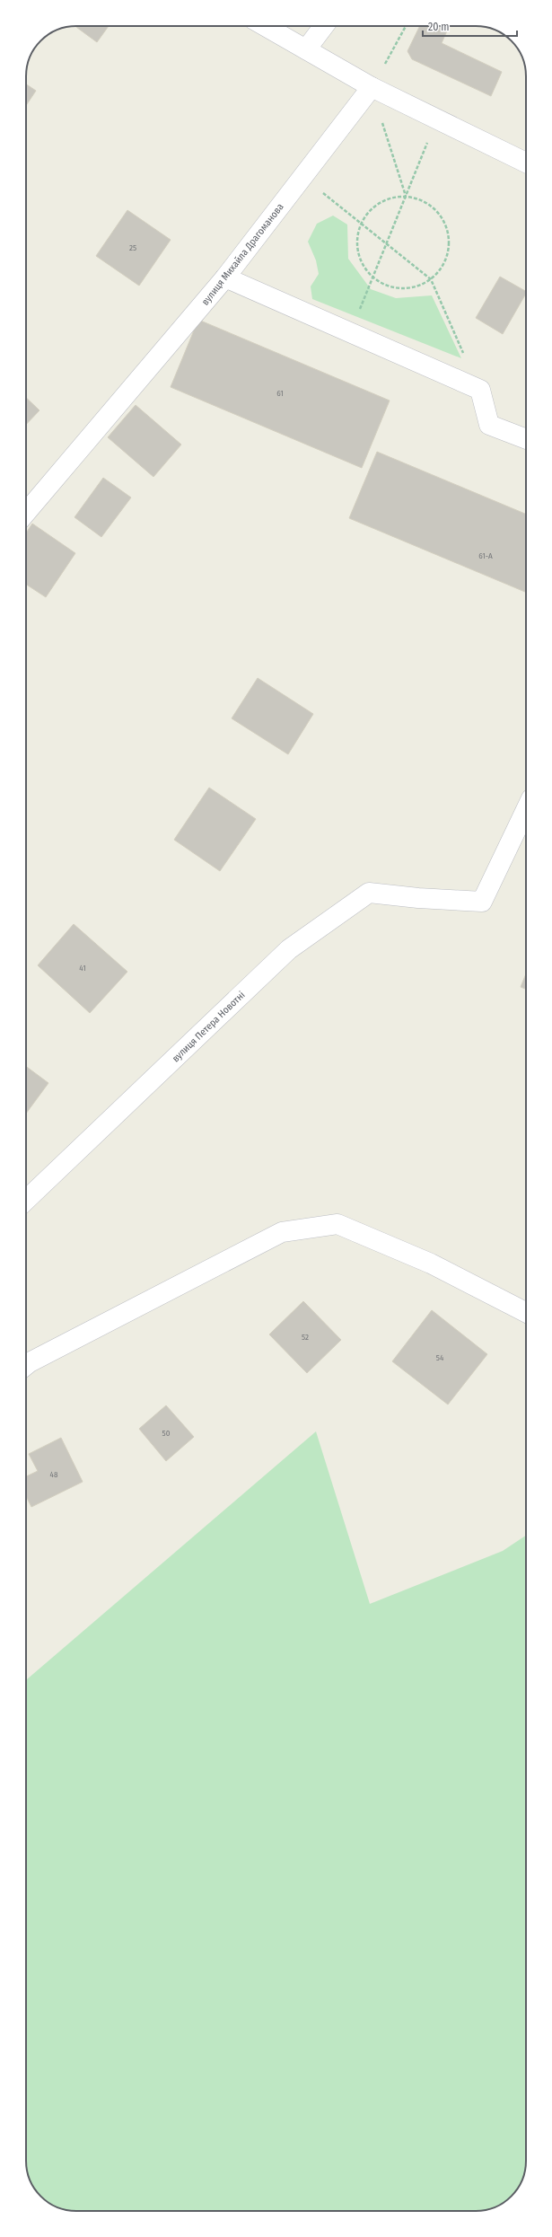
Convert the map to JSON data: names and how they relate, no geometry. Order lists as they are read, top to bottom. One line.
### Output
{"streets":{"street":["вулиця Михайла Драгоманова","вулиця Петера Новотні"]},"house_numbers":["25","61","61-А","41","52","54","50","48"],"scale_bar":"20 m"}
